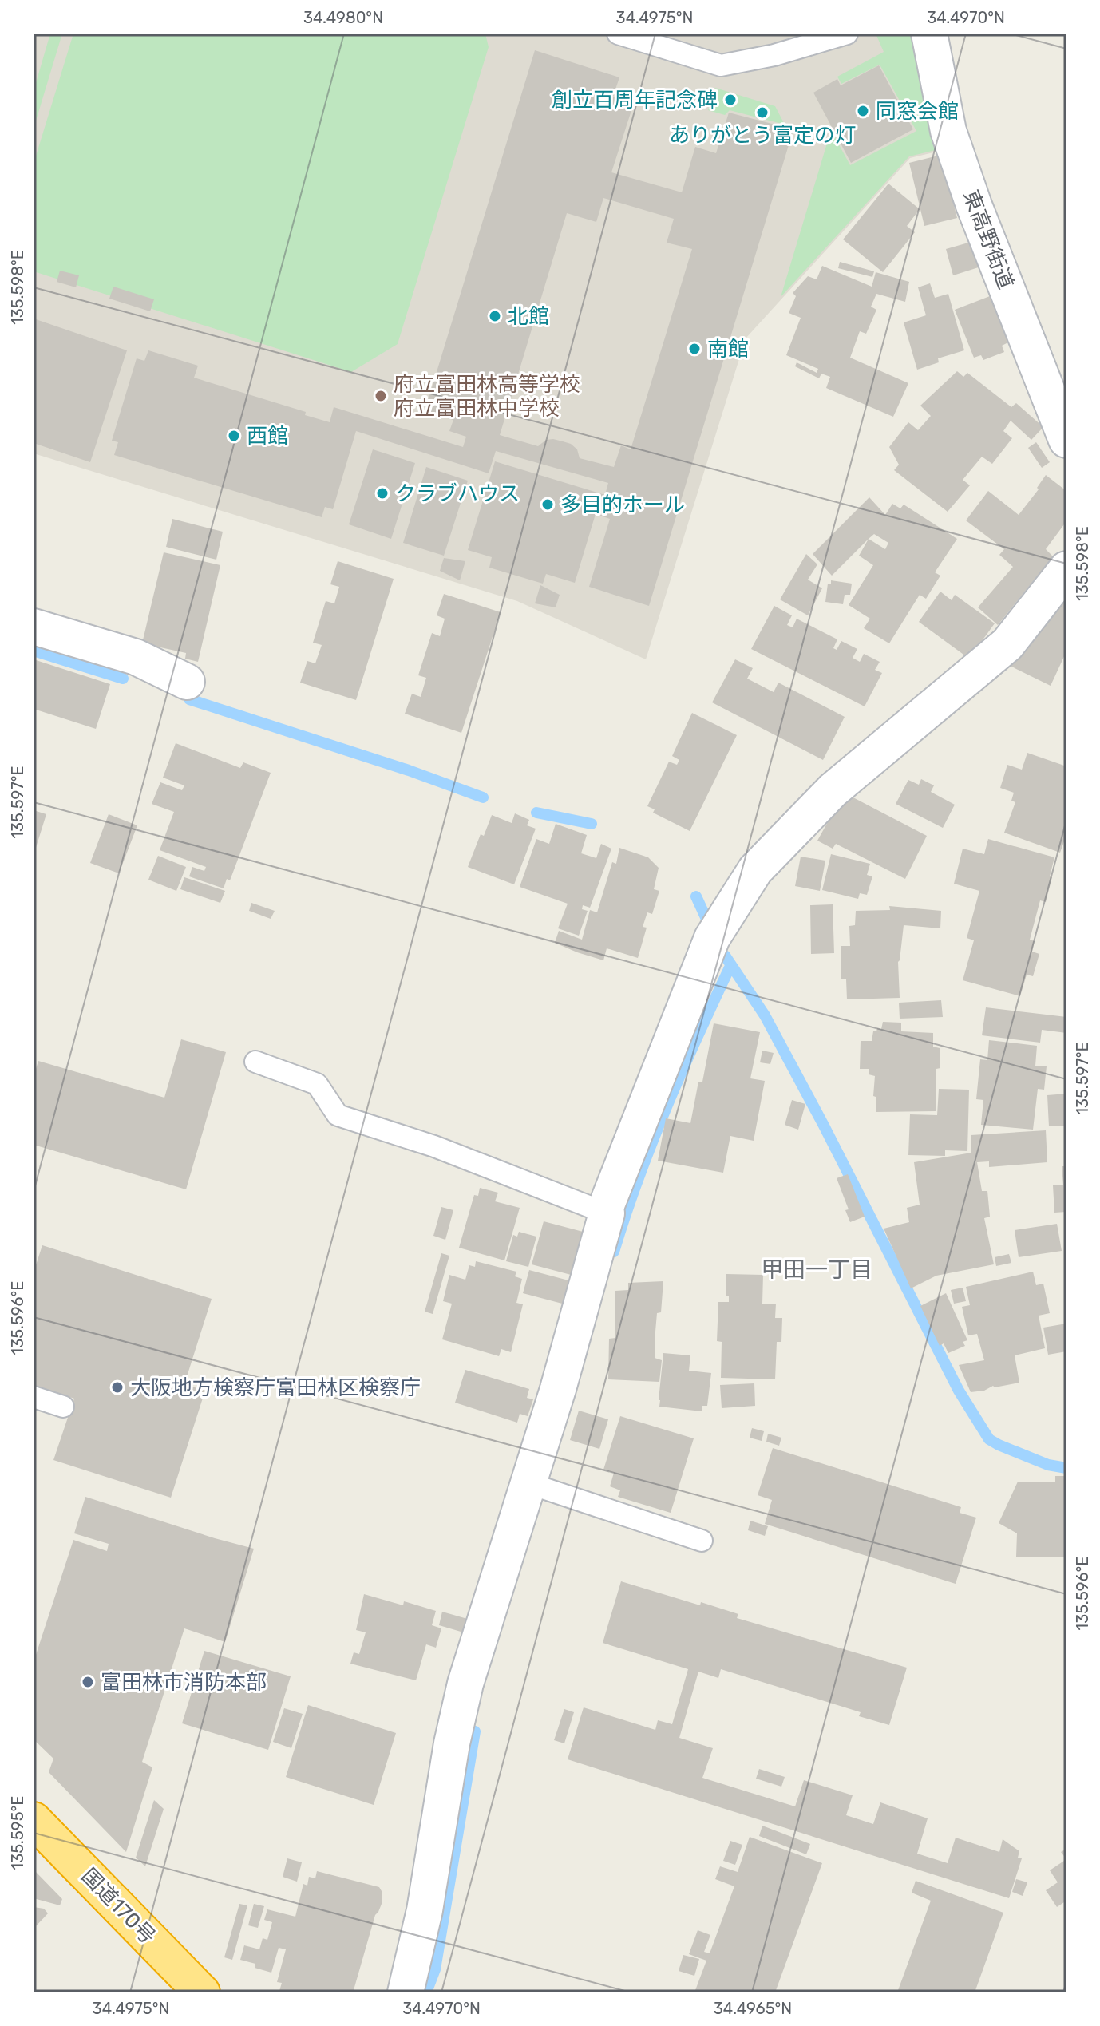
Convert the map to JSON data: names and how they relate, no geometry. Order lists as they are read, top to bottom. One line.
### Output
{"streets":{"highway":["国道170号"],"street":["東高野街道"]},"districts":["甲田一丁目"],"places":["創立百周年記念碑","同窓会館","ありがとう富定の灯","北館","南館","府立富田林高等学校 府立富田林中学校","西館","クラブハウス","多目的ホール","大阪地方検察庁富田林区検察庁","富田林市消防本部"],"coordinates":["34.4980°N","34.4975°N","34.4970°N","135.598°E","135.597°E","135.596°E","135.595°E","34.4965°N"]}
